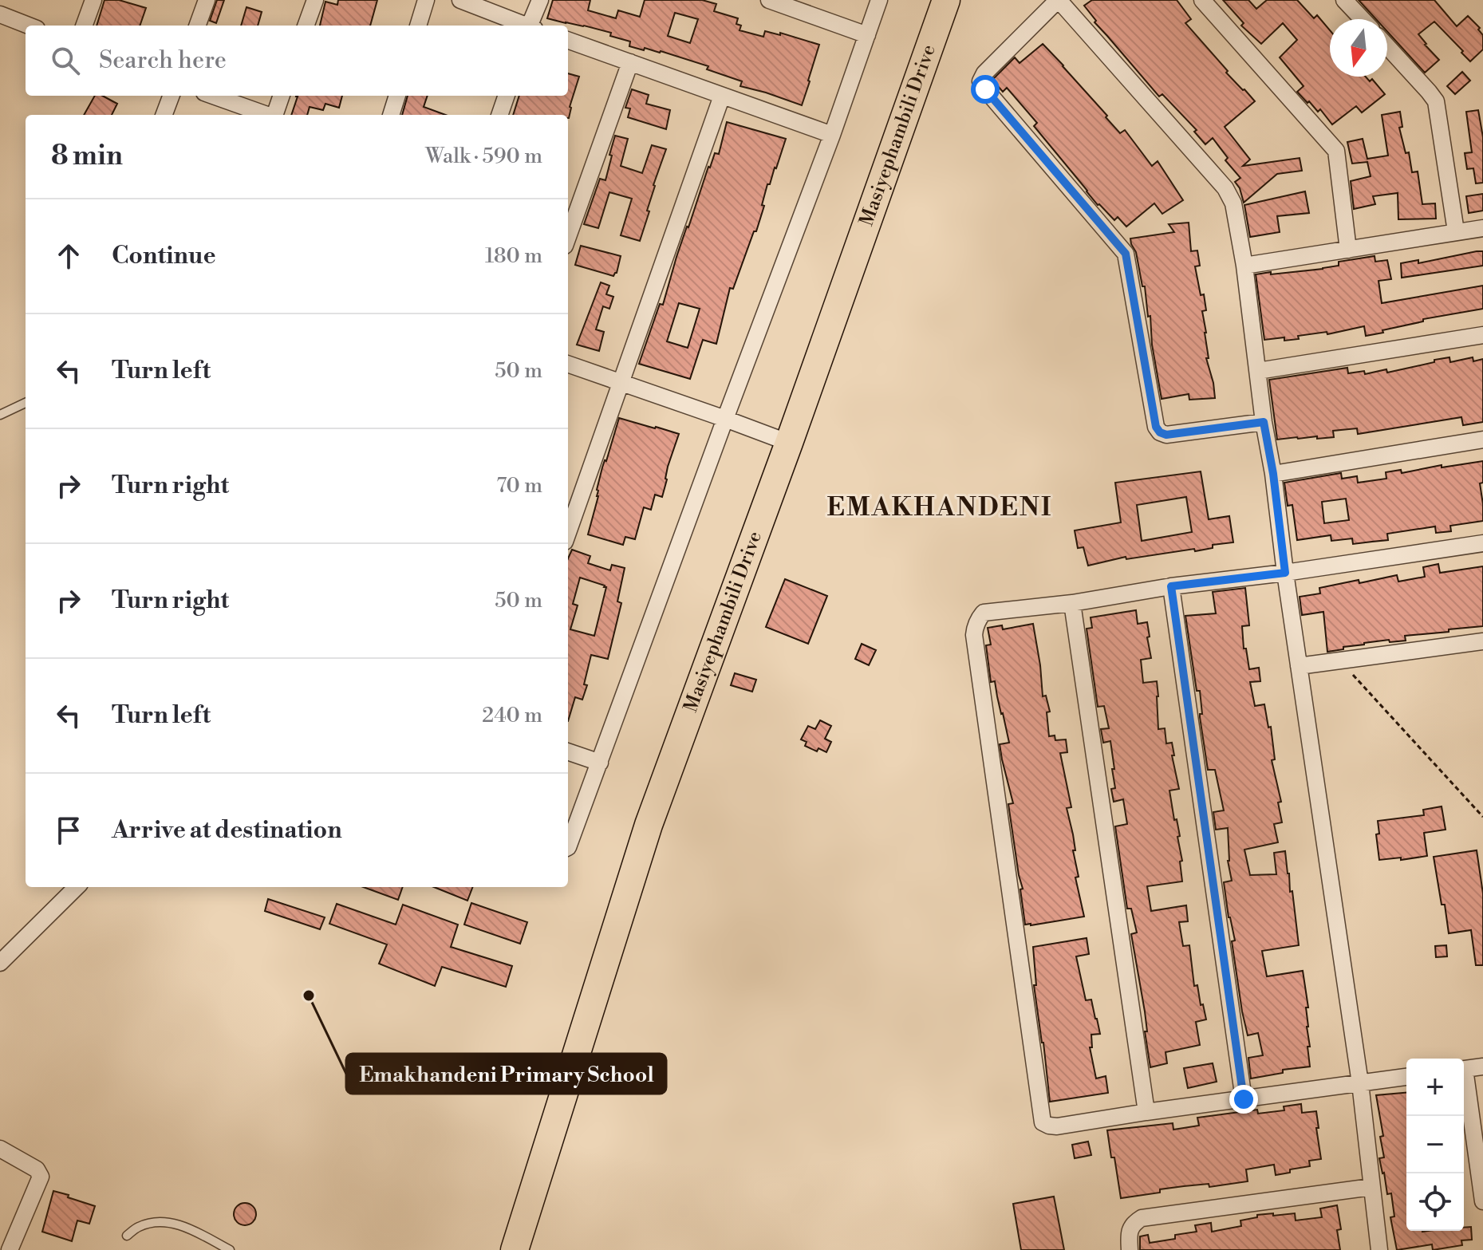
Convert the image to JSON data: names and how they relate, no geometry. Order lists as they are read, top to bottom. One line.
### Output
{"streets":{"main road":["Masiyephambili Drive"]},"districts":["EMAKHANDENI"],"places":["Emakhandeni Primary School"],"north":"bottom","page":{"search":"Search here","heading":["8 min","Walk · 590 m"],"list":[["Continue","180 m"],["Turn left","50 m"],["Turn right","70 m"],["Turn right","50 m"],["Turn left","240 m"],"Arrive at destination"],"map_buttons":["+","−"]}}
